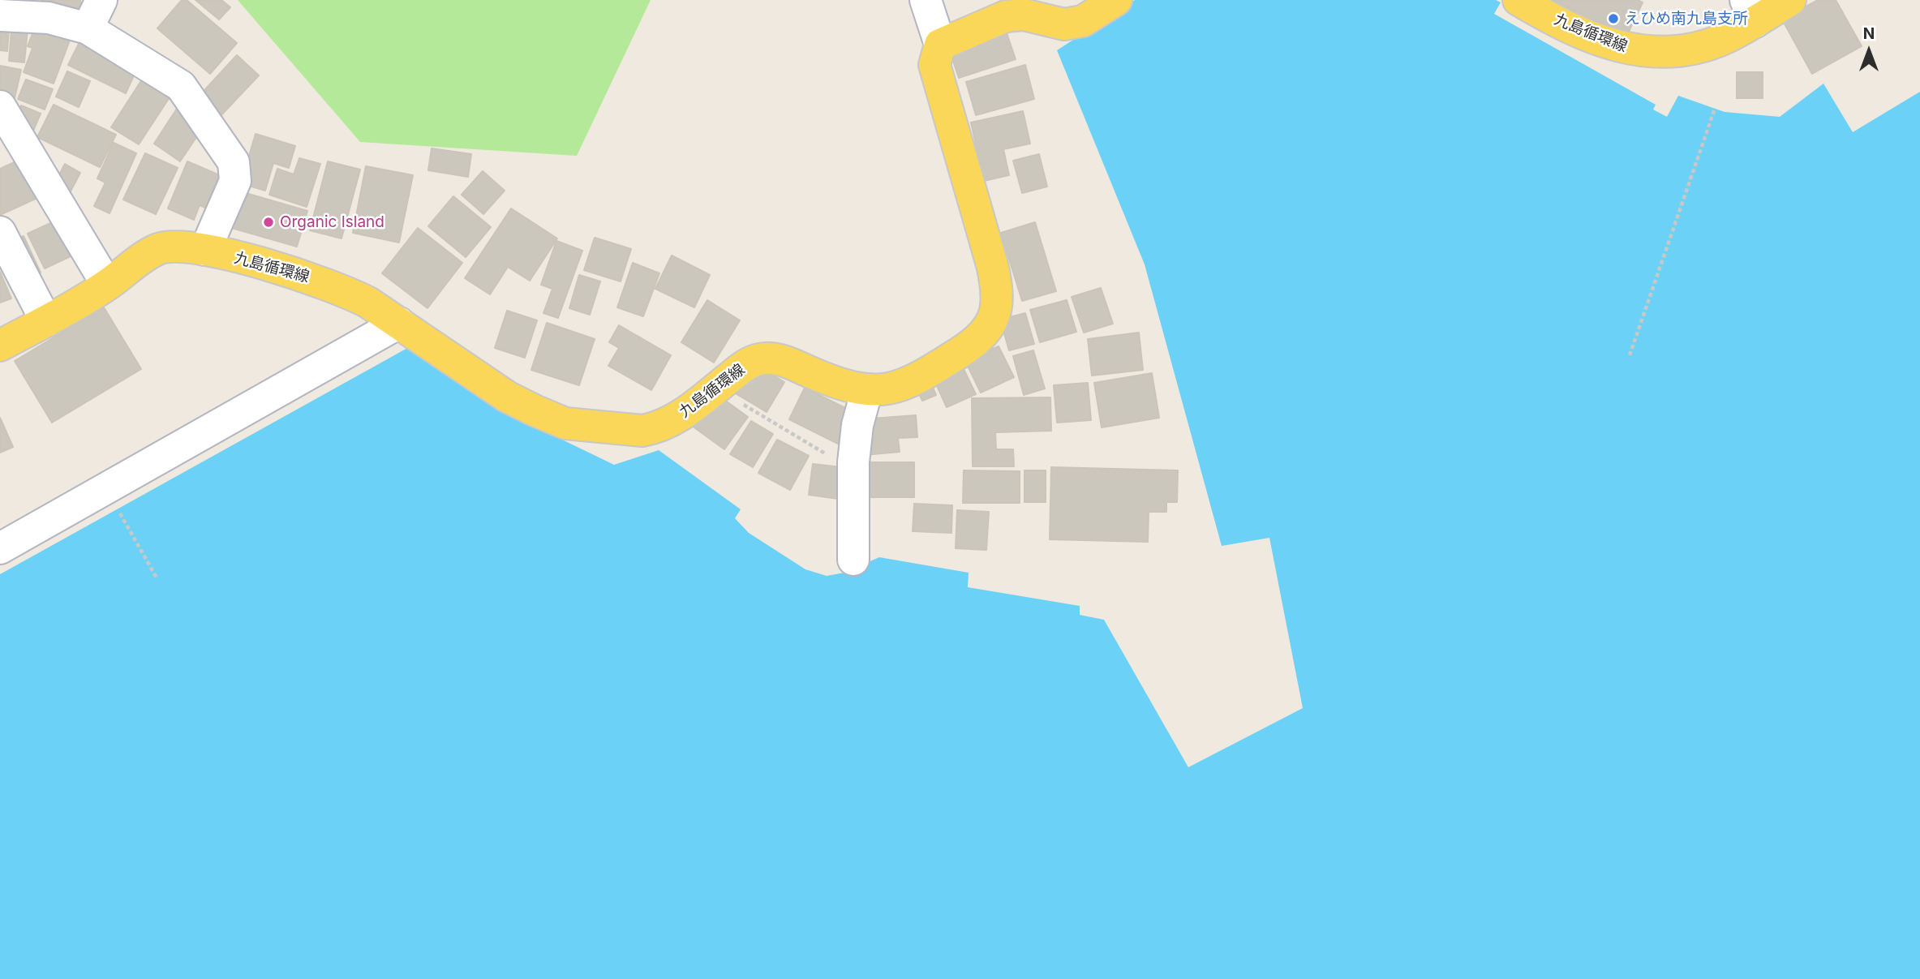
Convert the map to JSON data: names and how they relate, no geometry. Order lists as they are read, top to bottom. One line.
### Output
{"streets":{"main road":["九島循環線"]},"places":["えひめ南九島支所","Organic Island"],"north":"top"}
